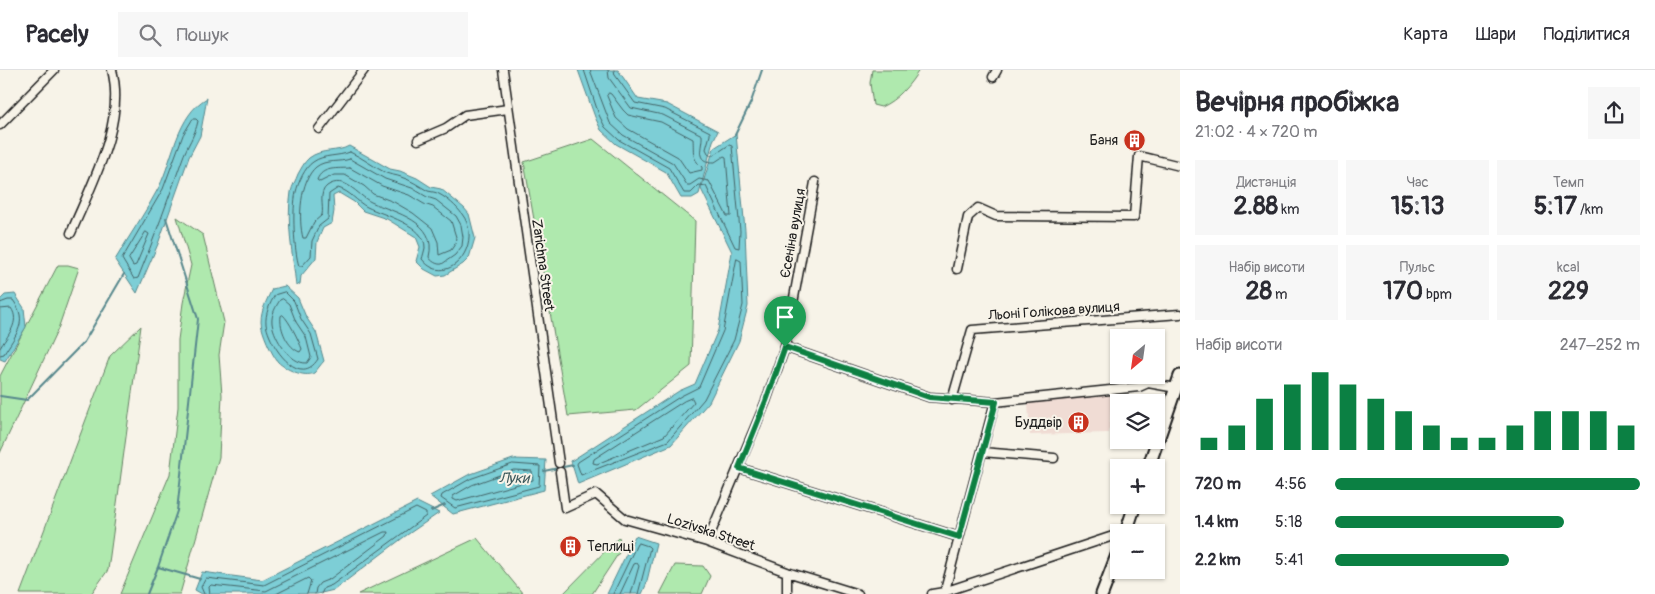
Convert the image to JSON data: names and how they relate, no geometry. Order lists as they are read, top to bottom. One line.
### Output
{"streets":{"street":["Єсеніна вулиця","Zarichna Street","Льоні Голікова вулиця","Lozivska Street"]},"crossings":[["Єсеніна вулиця","Lozivska Street"]],"water":["Луки"],"places":{"building":["Баня","Буддвір","Теплиці"]},"north":"bottom left","page":{"header":"Pacely","search":"Пошук","nav":["Карта","Шари","Поділитися"],"heading":["Вечірня пробіжка","21:02 · 4 × 720 m"],"stats":[["Дистанція","2.88 km"],["Час","15:13"],["Темп","5:17 /km"],["Набір висоти","28 m"],["Пульс","170 bpm"],["kcal","229"]],"chart":["Набір висоти","247–252 m"],"map_buttons":["+","−"],"list":[{"name":"720 m","note":"4:56"},{"name":"1.4 km","note":"5:18"},{"name":"2.2 km","note":"5:41"}]}}
